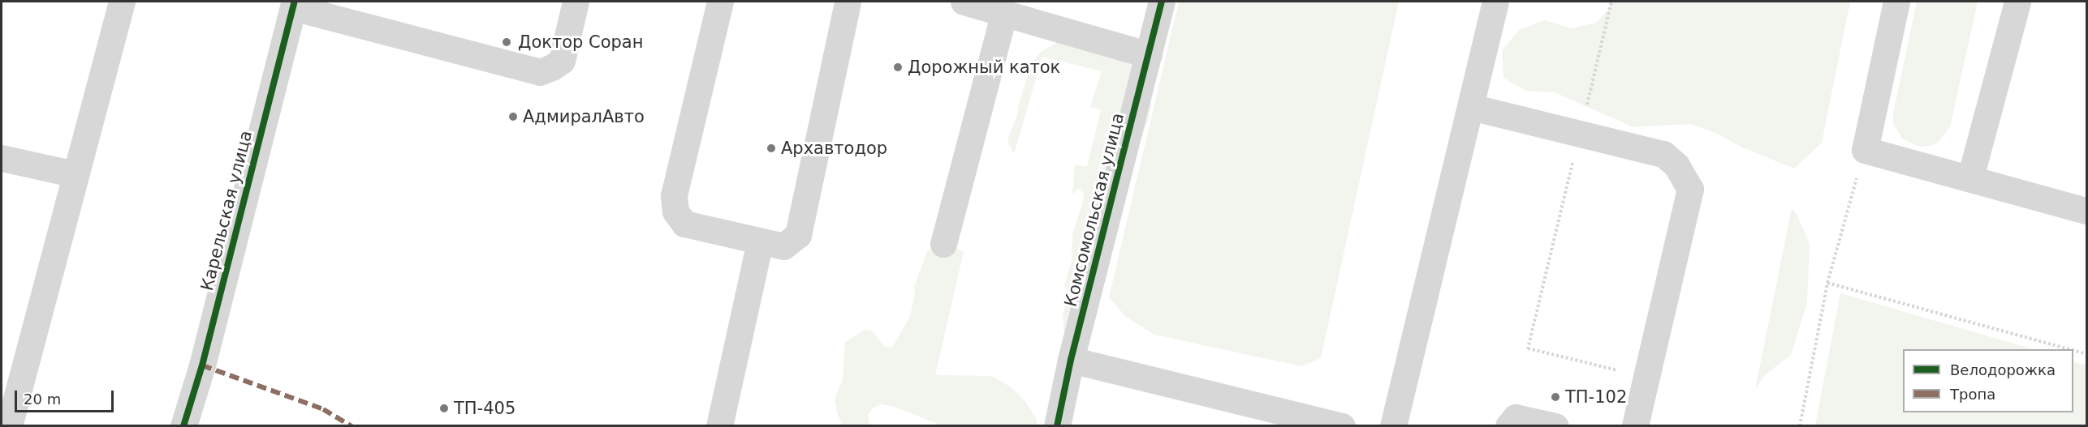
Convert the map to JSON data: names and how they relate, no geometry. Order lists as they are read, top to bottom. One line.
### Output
{"streets":{"street":["Комсомольская улица","Карельская улица"]},"places":["Доктор Соран","Дорожный каток","АдмиралАвто","Архавтодор","ТП-102","ТП-405"],"legend":["Велодорожка","Тропа"],"scale_bar":"20 m"}
